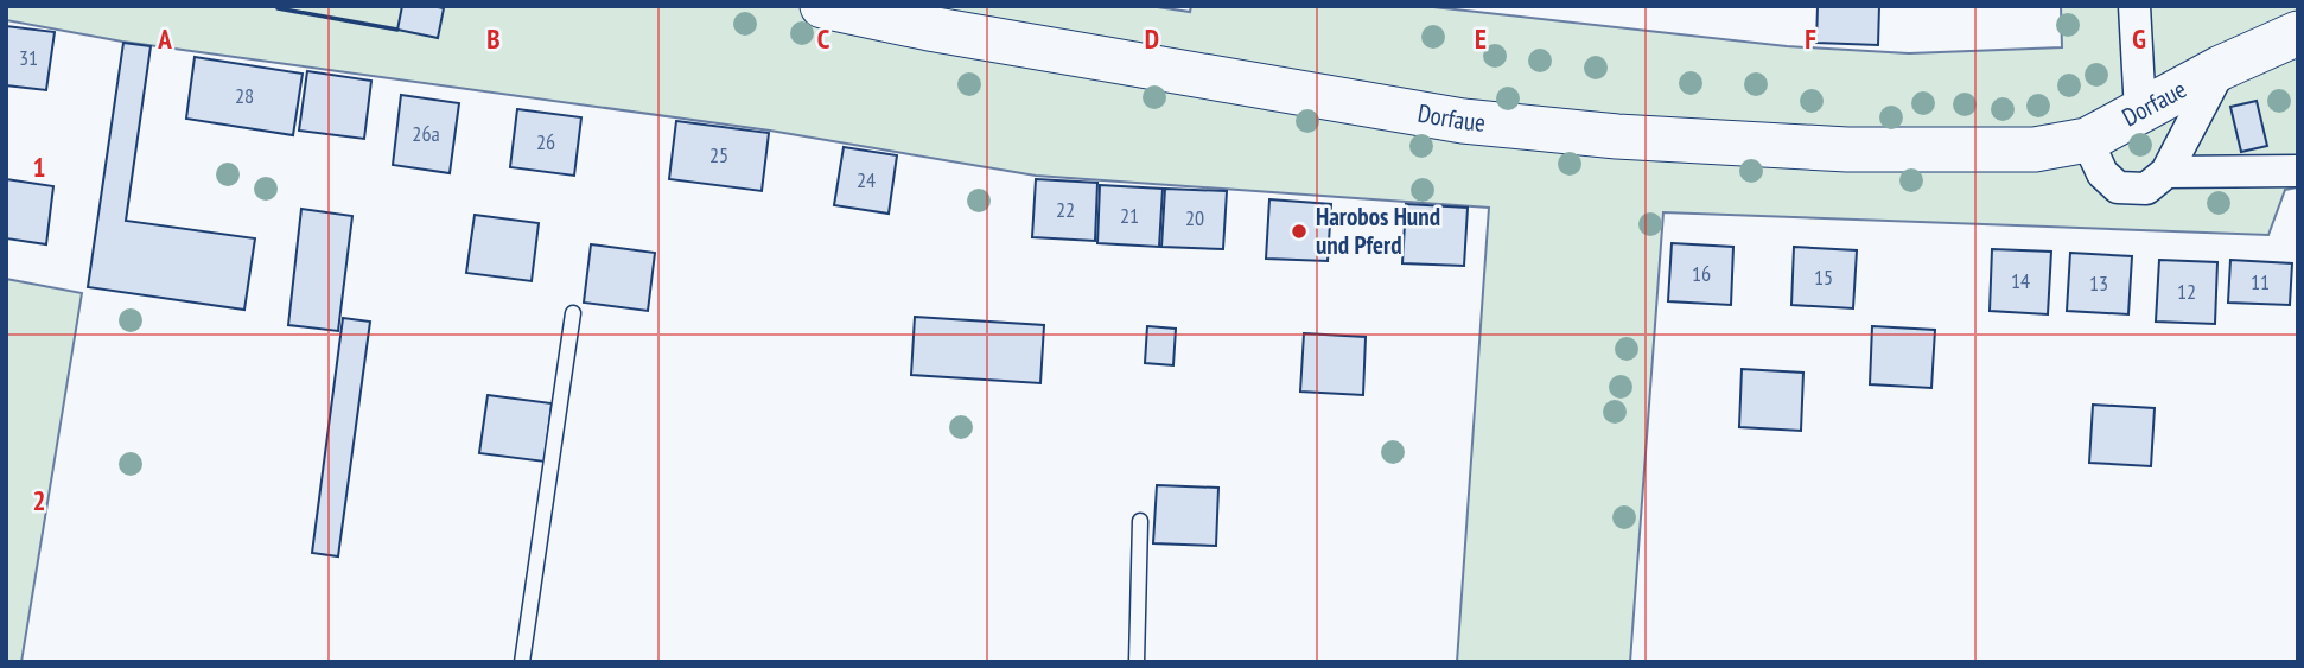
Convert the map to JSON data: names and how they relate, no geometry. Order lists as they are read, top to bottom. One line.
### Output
{"streets":{"street":["Dorfaue"]},"places":["Harobos Hund und Pferd"],"house_numbers":["31","28","26a","26","25","24","22","21","20","16","15","14","11","13","12"],"grid":{"columns":["A","B","C","D","E","F","G"],"rows":["1","2"]}}
